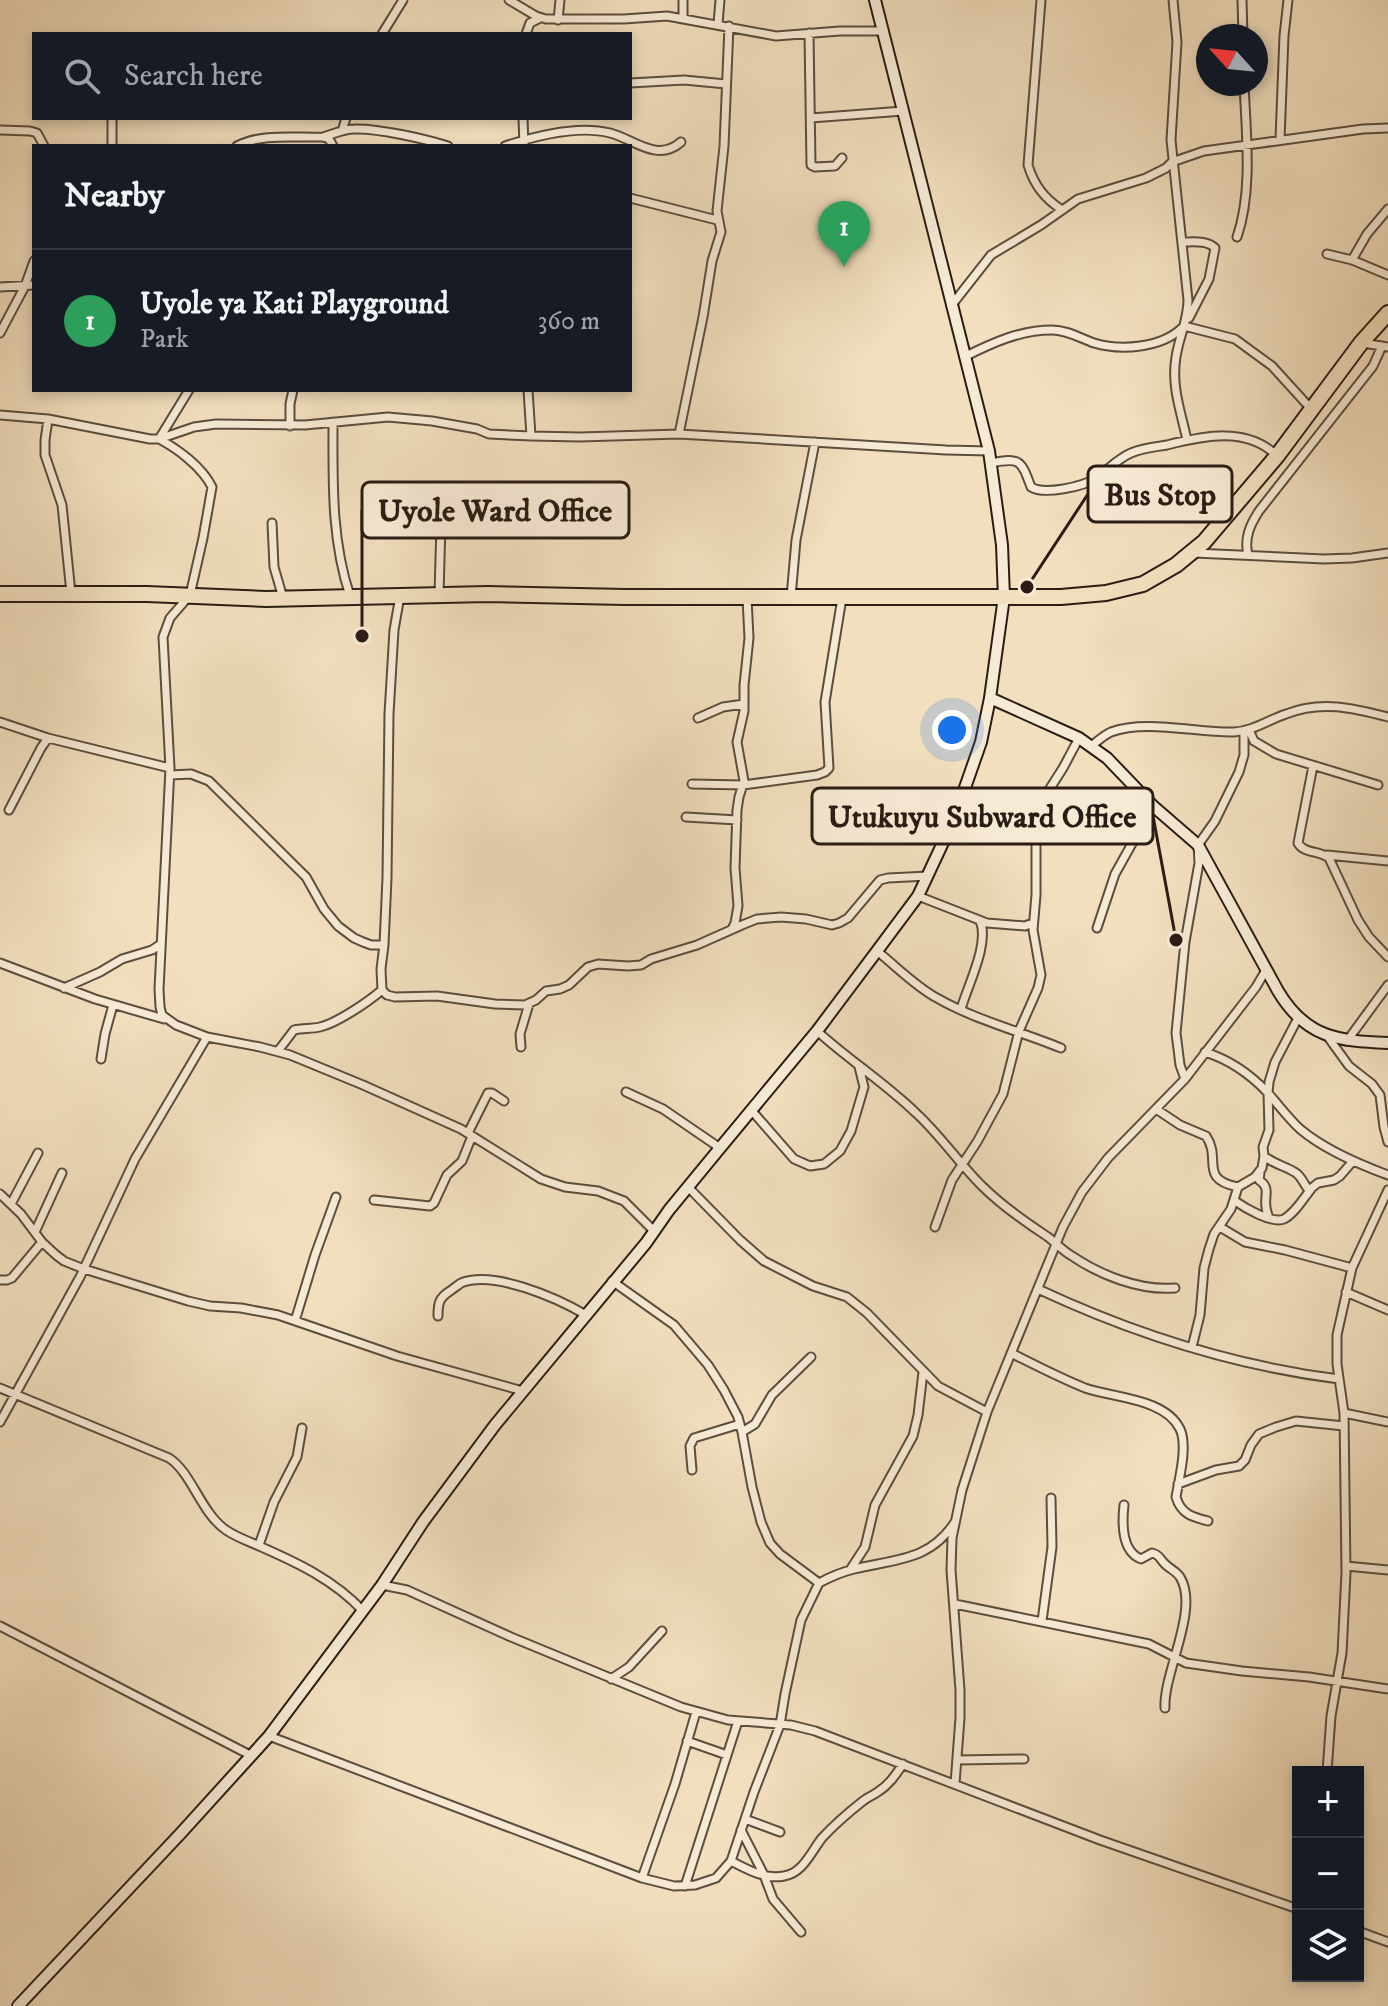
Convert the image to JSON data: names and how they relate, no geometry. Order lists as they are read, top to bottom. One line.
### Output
{"places":["Bus Stop","Uyole Ward Office","Utukuyu Subward Office"],"north":"top left","page":{"search":"Search here","heading":"Nearby","pins":"1","list":[{"mark":"1","name":"Uyole ya Kati Playground","note":"Park","value":"360 m"}],"map_buttons":["+","−"]}}
